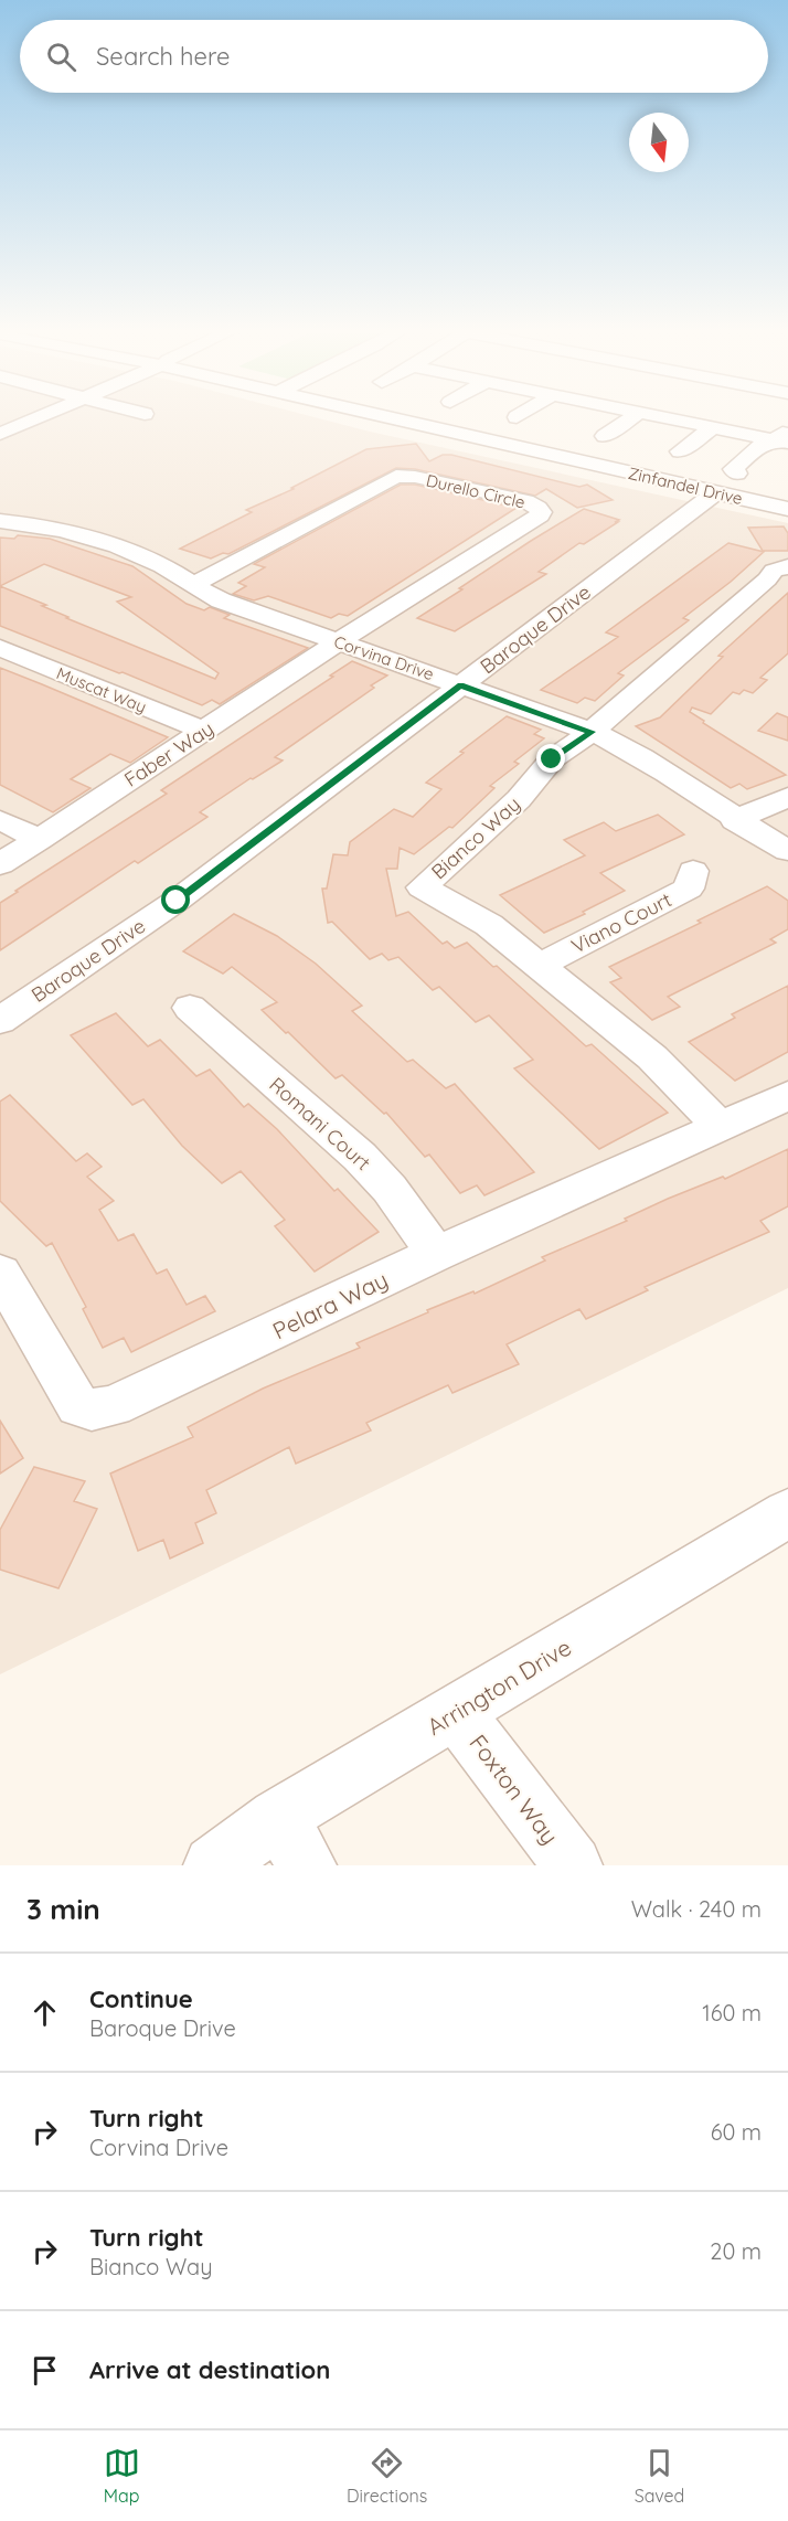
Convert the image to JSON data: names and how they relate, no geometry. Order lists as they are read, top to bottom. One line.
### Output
{"streets":{"street":["Zinfandel Drive","Durello Circle","Baroque Drive","Corvina Drive","Muscat Way","Faber Way","Bianco Way","Viano Court","Romani Court","Pelara Way","Arrington Drive","Foxton Way"]},"crossings":[["Zinfandel Drive","Baroque Drive"],["Durello Circle","Corvina Drive"],["Durello Circle","Faber Way"],["Baroque Drive","Corvina Drive"],["Corvina Drive","Faber Way"],["Corvina Drive","Bianco Way"],["Muscat Way","Faber Way"],["Bianco Way","Viano Court"],["Bianco Way","Pelara Way"],["Romani Court","Pelara Way"],["Arrington Drive","Foxton Way"]],"north":"bottom","page":{"search":"Search here","heading":["3 min","Walk · 240 m"],"list":[["Continue","Baroque Drive","160 m"],["Turn right","Corvina Drive","60 m"],["Turn right","Bianco Way","20 m"],"Arrive at destination"],"nav":["Map","Directions","Saved"]}}
